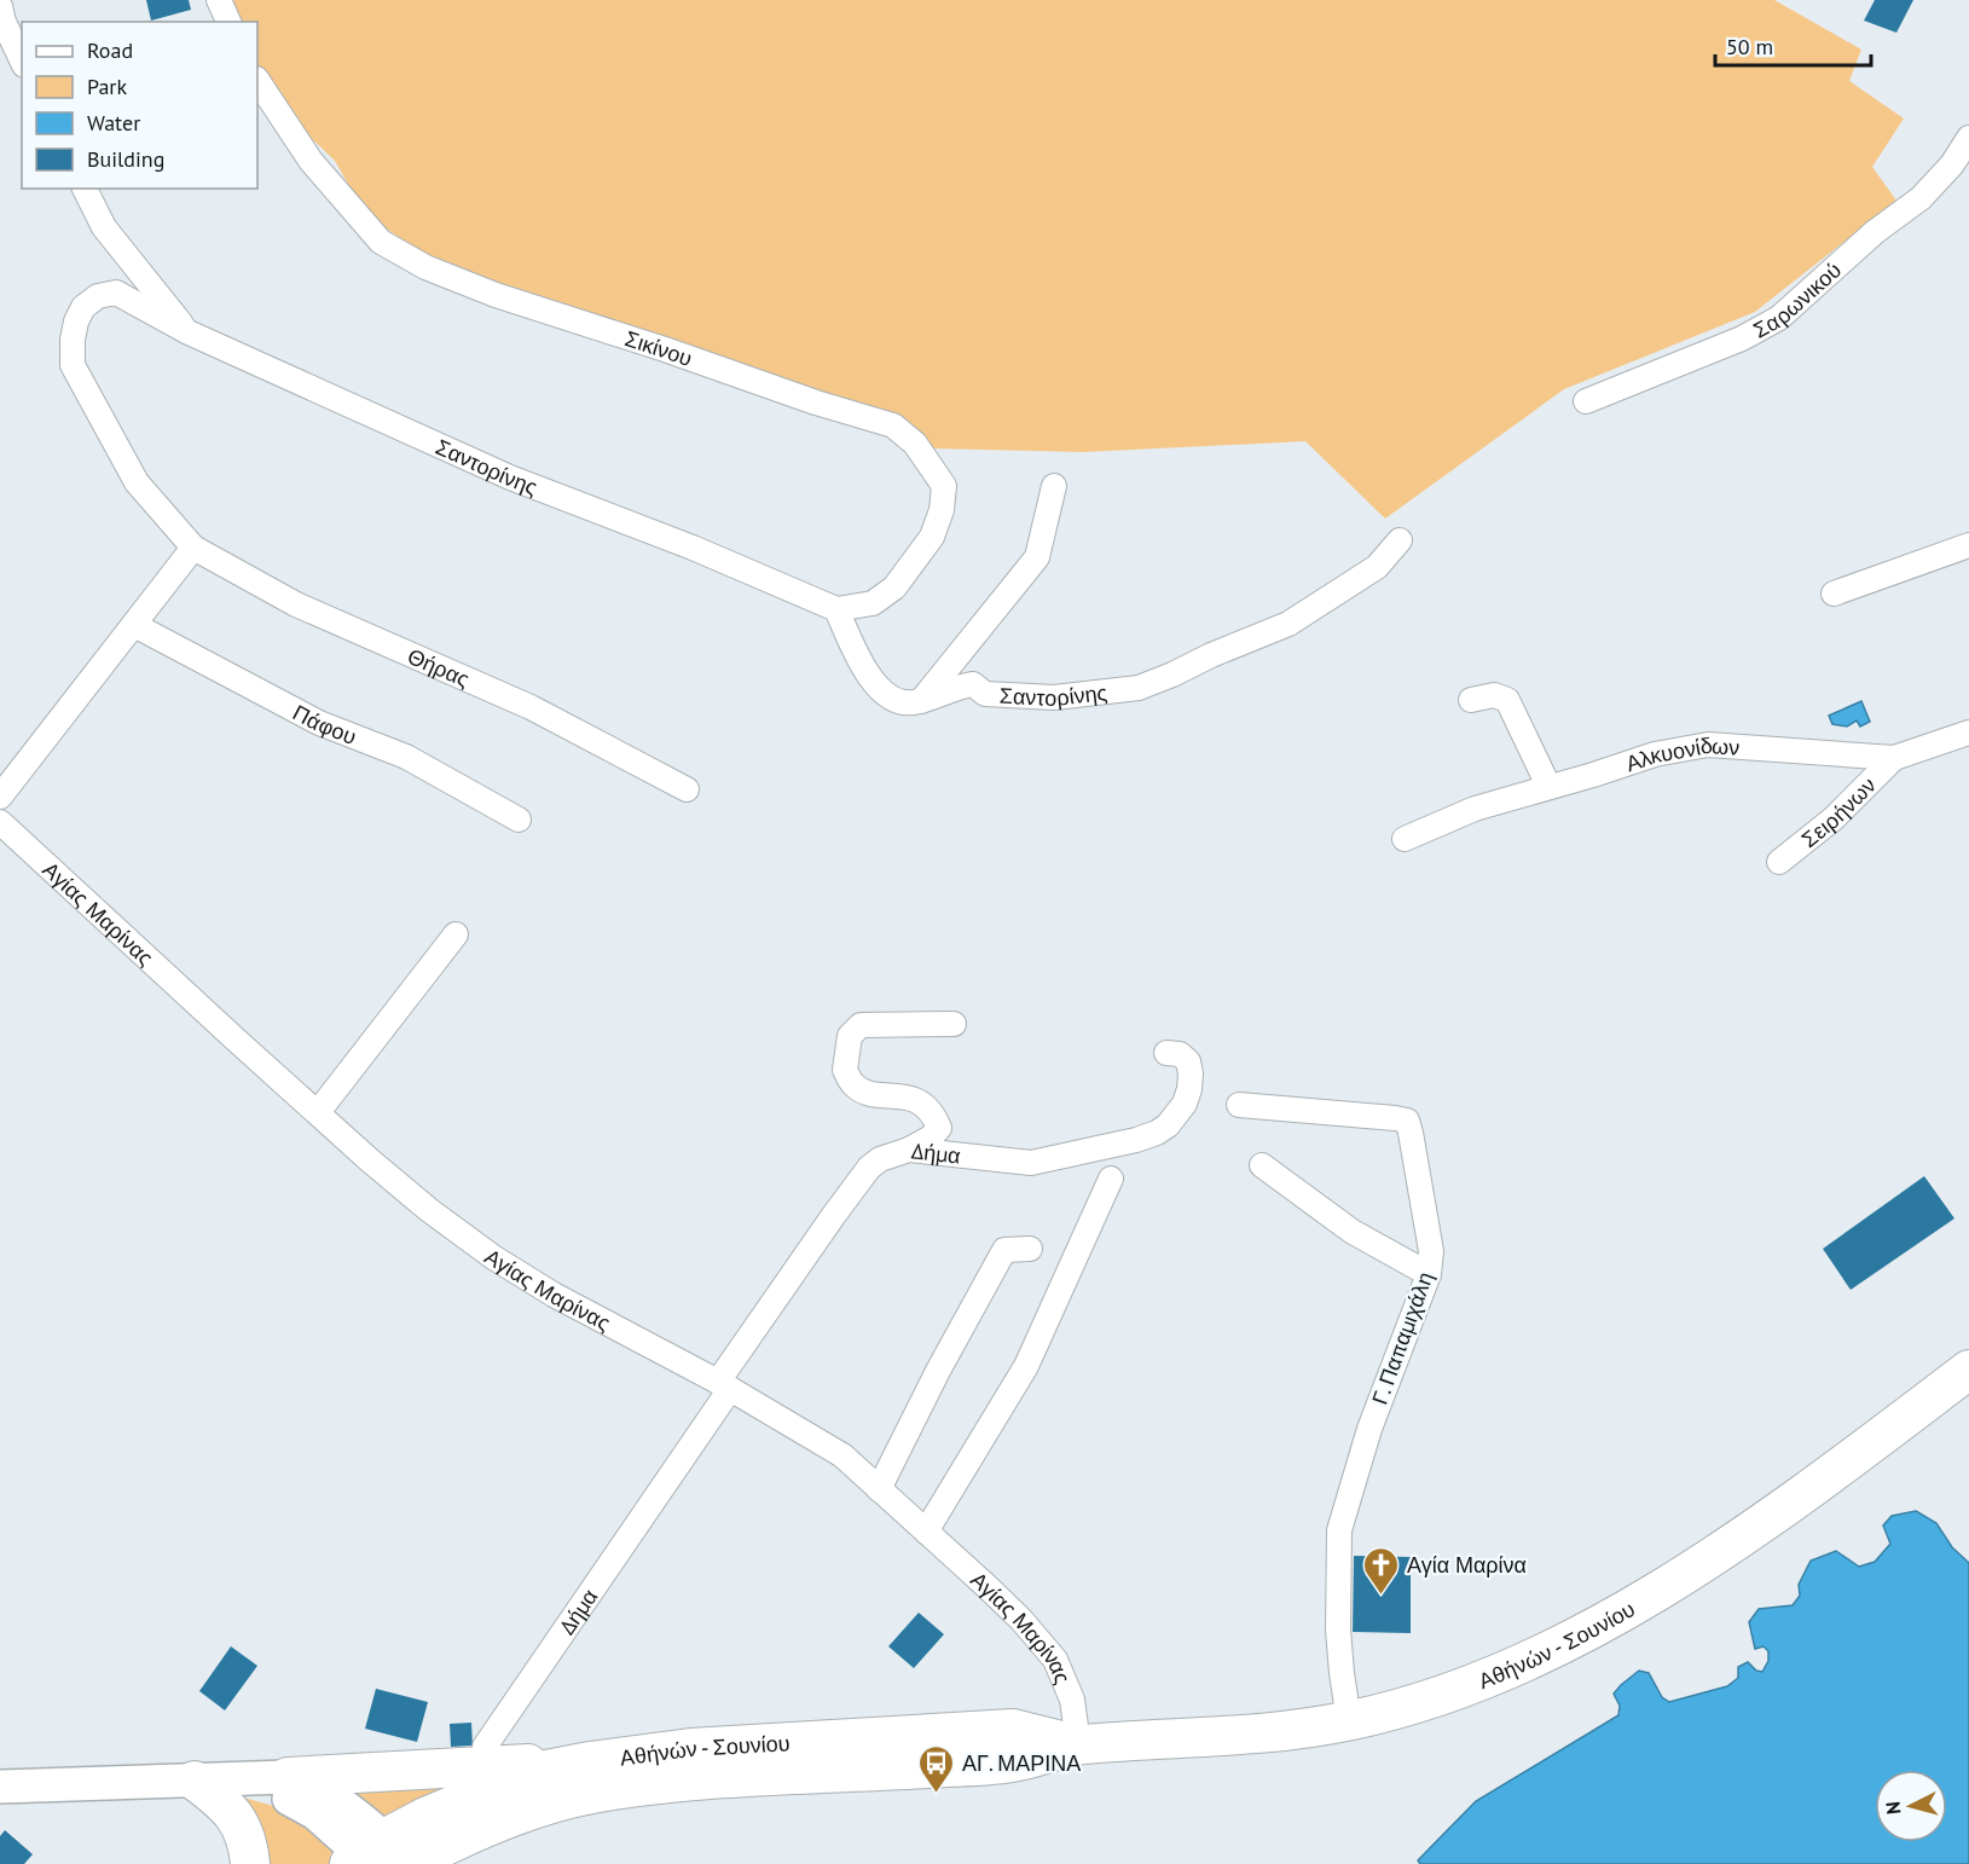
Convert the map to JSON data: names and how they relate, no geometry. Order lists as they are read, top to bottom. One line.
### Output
{"streets":{"main road":["Αθήνών - Σουνίου"],"street":["Σαρωνικού","Σικίνου","Σαντορίνης","Θήρας","Πάφου","Αλκυονίδων","Σειρήνων","Αγίας Μαρίνας","Δήμα","Γ. Παπαμιχάλη"]},"crossings":[["Σικίνου","Σαντορίνης"],["Σαντορίνης","Θήρας"],["Αλκυονίδων","Σειρήνων"],["Αγίας Μαρίνας","Δήμα"],["Αγίας Μαρίνας","Αθήνών - Σουνίου"],["Γ. Παπαμιχάλη","Αθήνών - Σουνίου"]],"places":{"church":["Αγία Μαρίνα"],"bus stop":["ΑΓ. ΜΑΡΙΝΑ"]},"legend":["Road","Park","Water","Building"],"scale_bar":"50 m","north":"left"}
